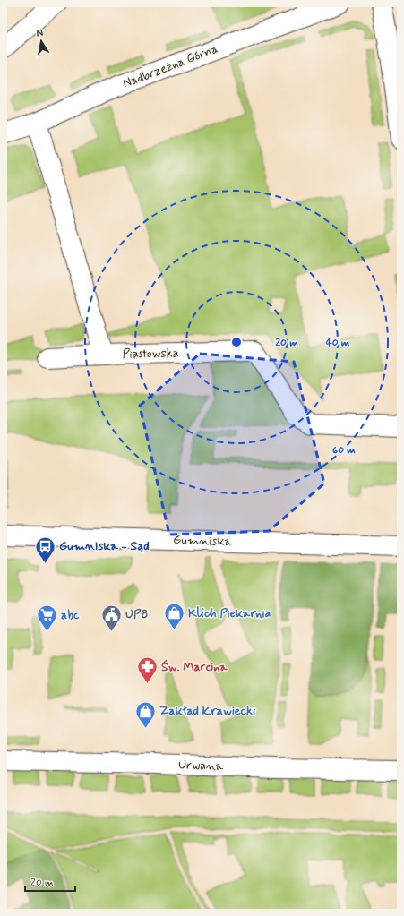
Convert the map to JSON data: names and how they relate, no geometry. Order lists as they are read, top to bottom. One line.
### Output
{"streets":{"street":["Nadbrzeżna Górna","Piastowska","Gumniska","Urwana"]},"places":{"bus stop":["Gumniska - Sąd"],"shop":["Klich Piekarnia","Zakład Krawiecki"],"public building":["UP8"],"supermarket":["abc"],"pharmacy":["Św. Marcina"]},"scale_bar":"20 m","north":"top","rings":["20 m","40 m","60 m"]}
